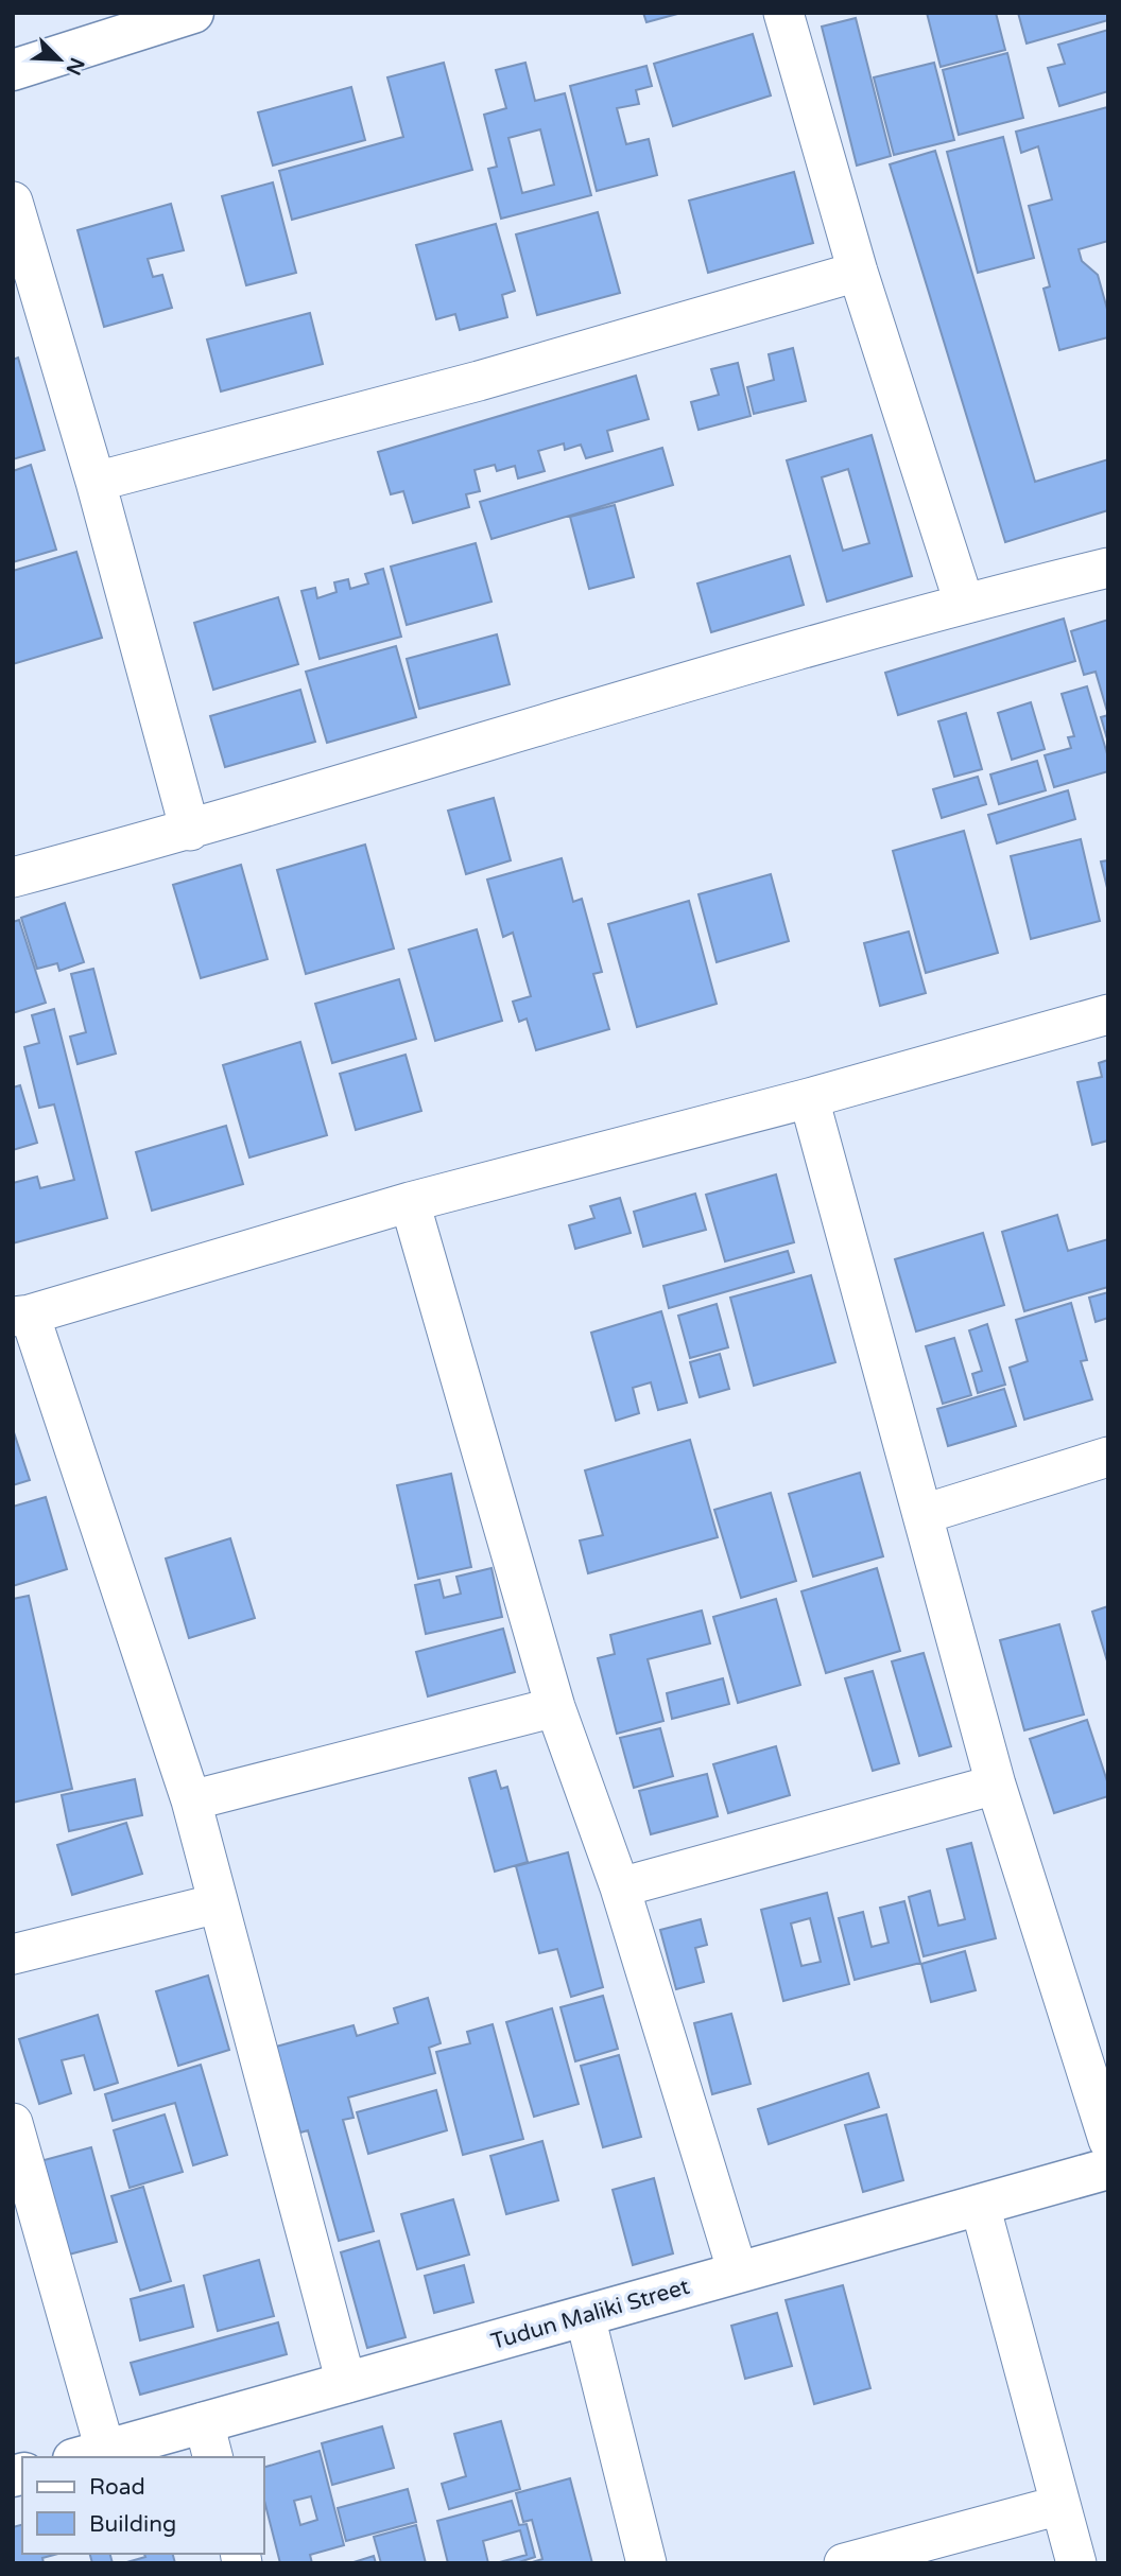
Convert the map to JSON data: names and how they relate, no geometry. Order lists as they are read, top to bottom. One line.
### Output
{"streets":{"street":["Tudun Maliki Street"]},"legend":["Road","Building"],"north":"bottom right"}
